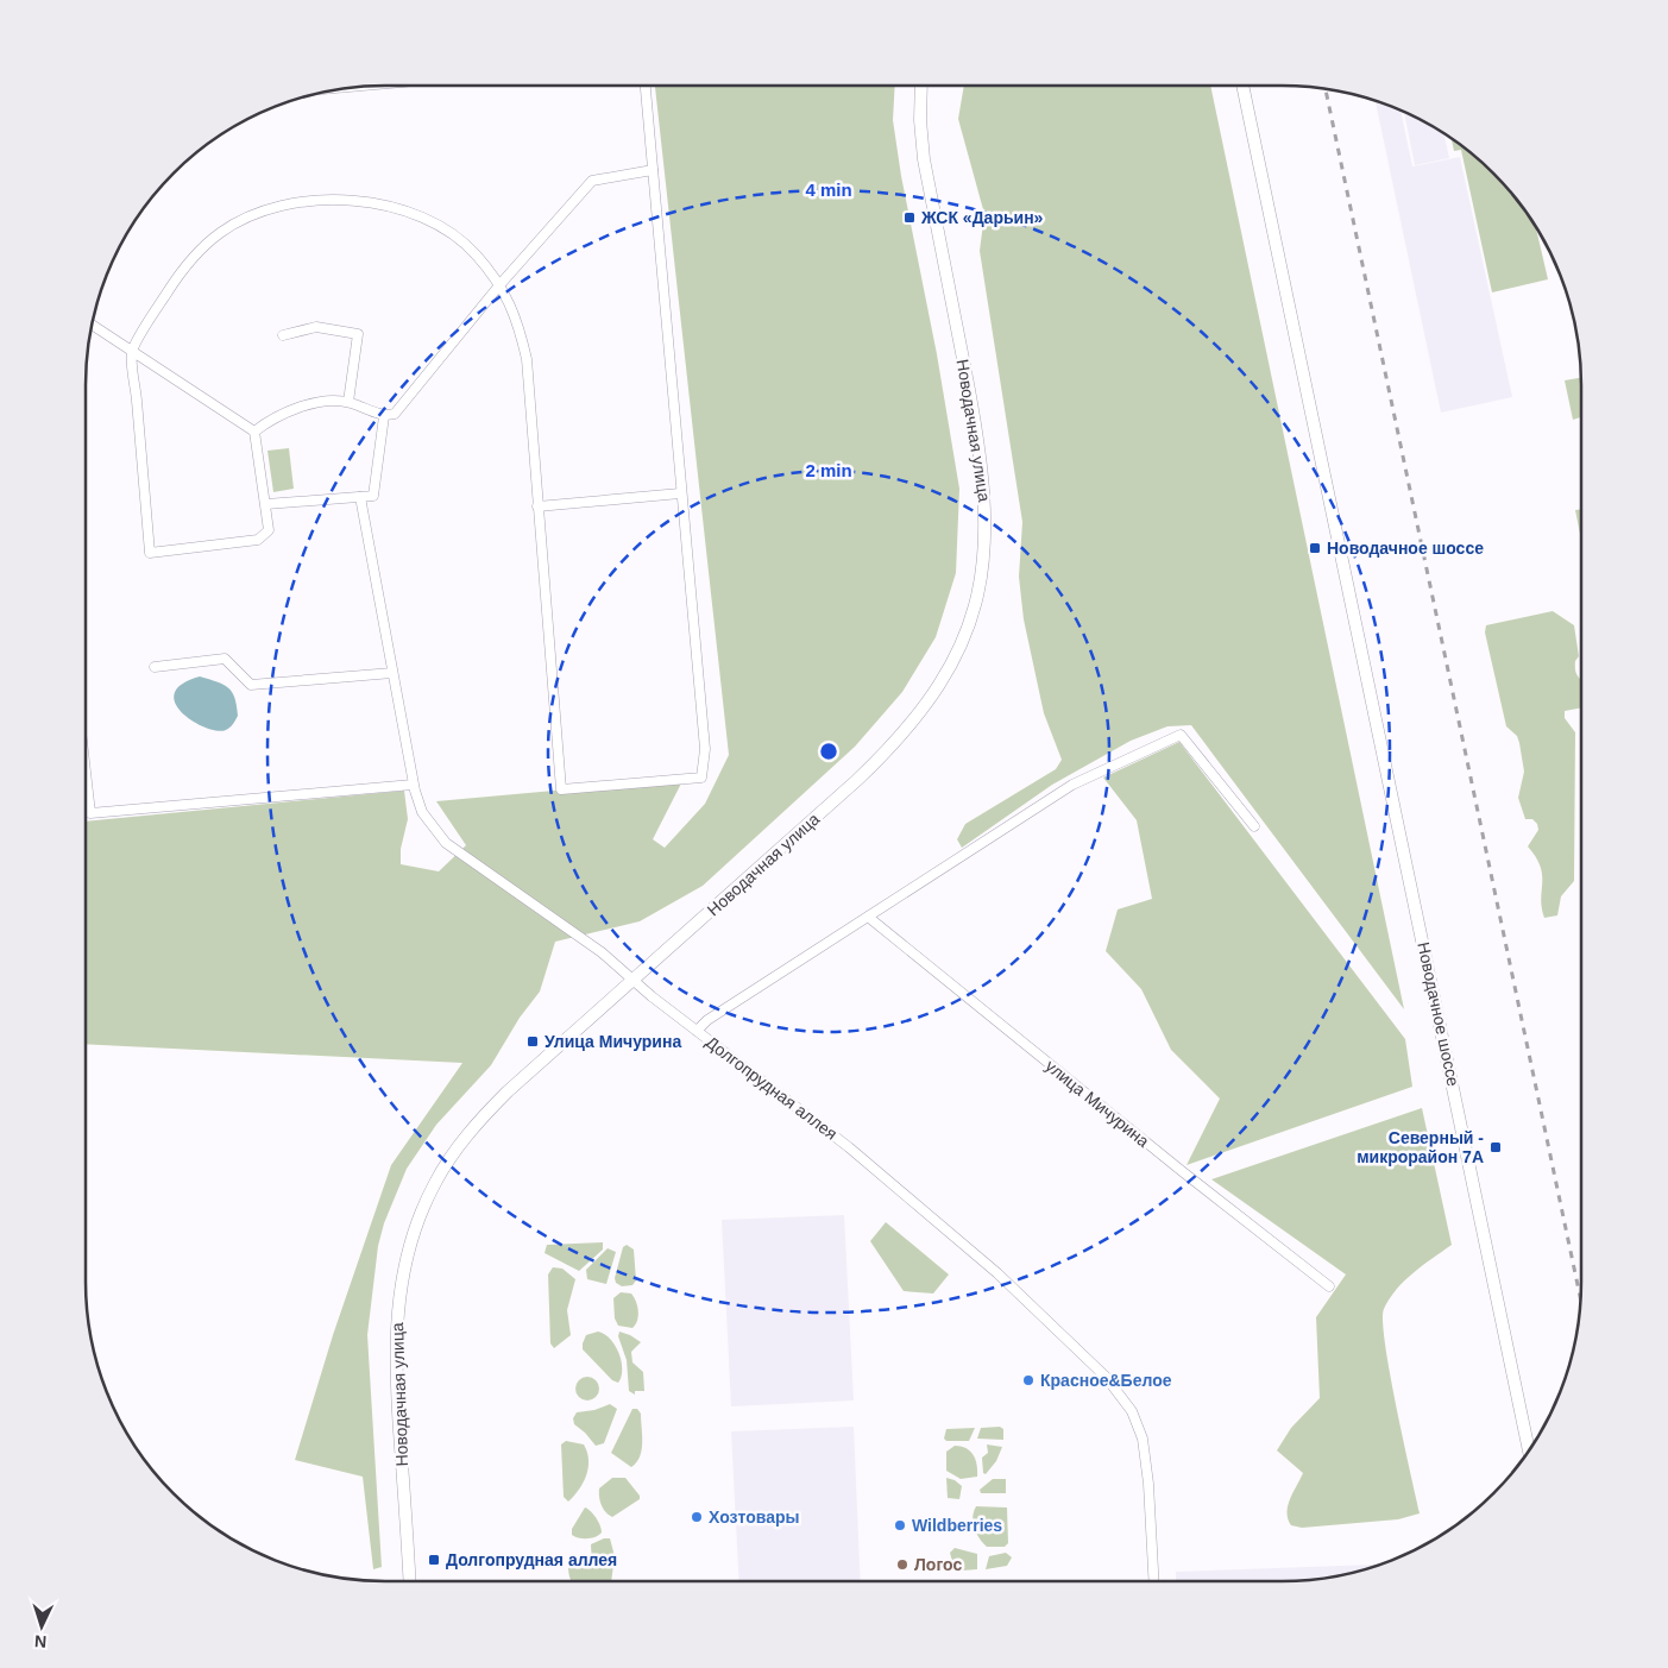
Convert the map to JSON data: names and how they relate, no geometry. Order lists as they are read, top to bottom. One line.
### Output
{"streets":{"street":["Новодачная улица","Новодачное шоссе","Долгопрудная аллея","улица Мичурина"]},"crossings":[["Новодачная улица","Долгопрудная аллея"]],"places":{"transit":["ЖСК «Дарьин»","Новодачное шоссе","Улица Мичурина","Северный - микрорайон 7А","Долгопрудная аллея"],"other":["Красное&Белое","Хозтовары","Wildberries","Логос"]},"north":"bottom","rings":["4 min","2 min"]}
